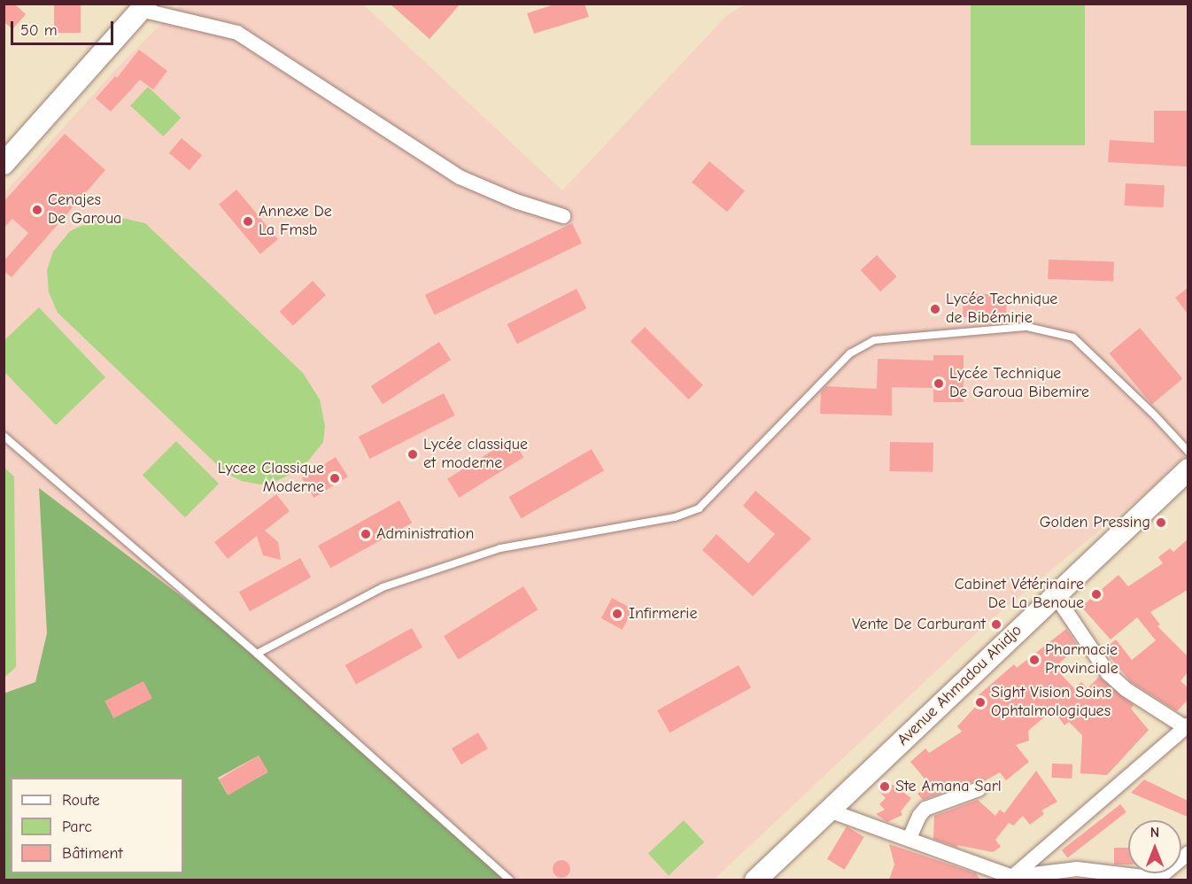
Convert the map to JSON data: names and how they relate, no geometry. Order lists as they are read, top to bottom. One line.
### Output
{"streets":{"main road":["Avenue Ahmadou Ahidjo"]},"places":["Cenajes De Garoua","Annexe De La Fmsb","Lycée Technique de Bibémirie","Lycée Technique De Garoua Bibemire","Lycée classique et moderne","Lycee Classique Moderne","Golden Pressing","Administration","Cabinet Vétérinaire De La Benoue","Infirmerie","Vente De Carburant","Pharmacie Provinciale","Sight Vision Soins Ophtalmologiques","Ste Amana Sarl"],"legend":["Route","Parc","Bâtiment"],"scale_bar":"50 m","north":"top"}
